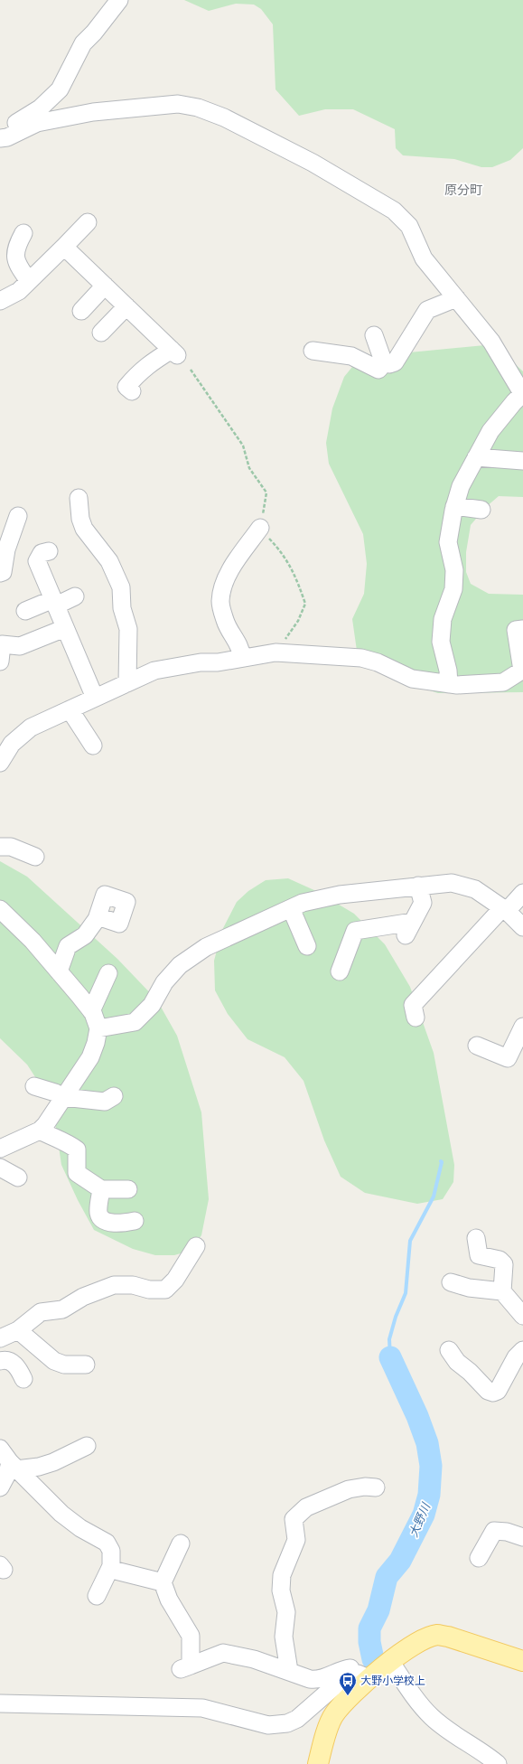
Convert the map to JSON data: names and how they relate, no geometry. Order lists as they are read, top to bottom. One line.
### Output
{"districts":["原分町"],"water":["大野川"],"places":{"bus stop":["大野小学校上"]}}
